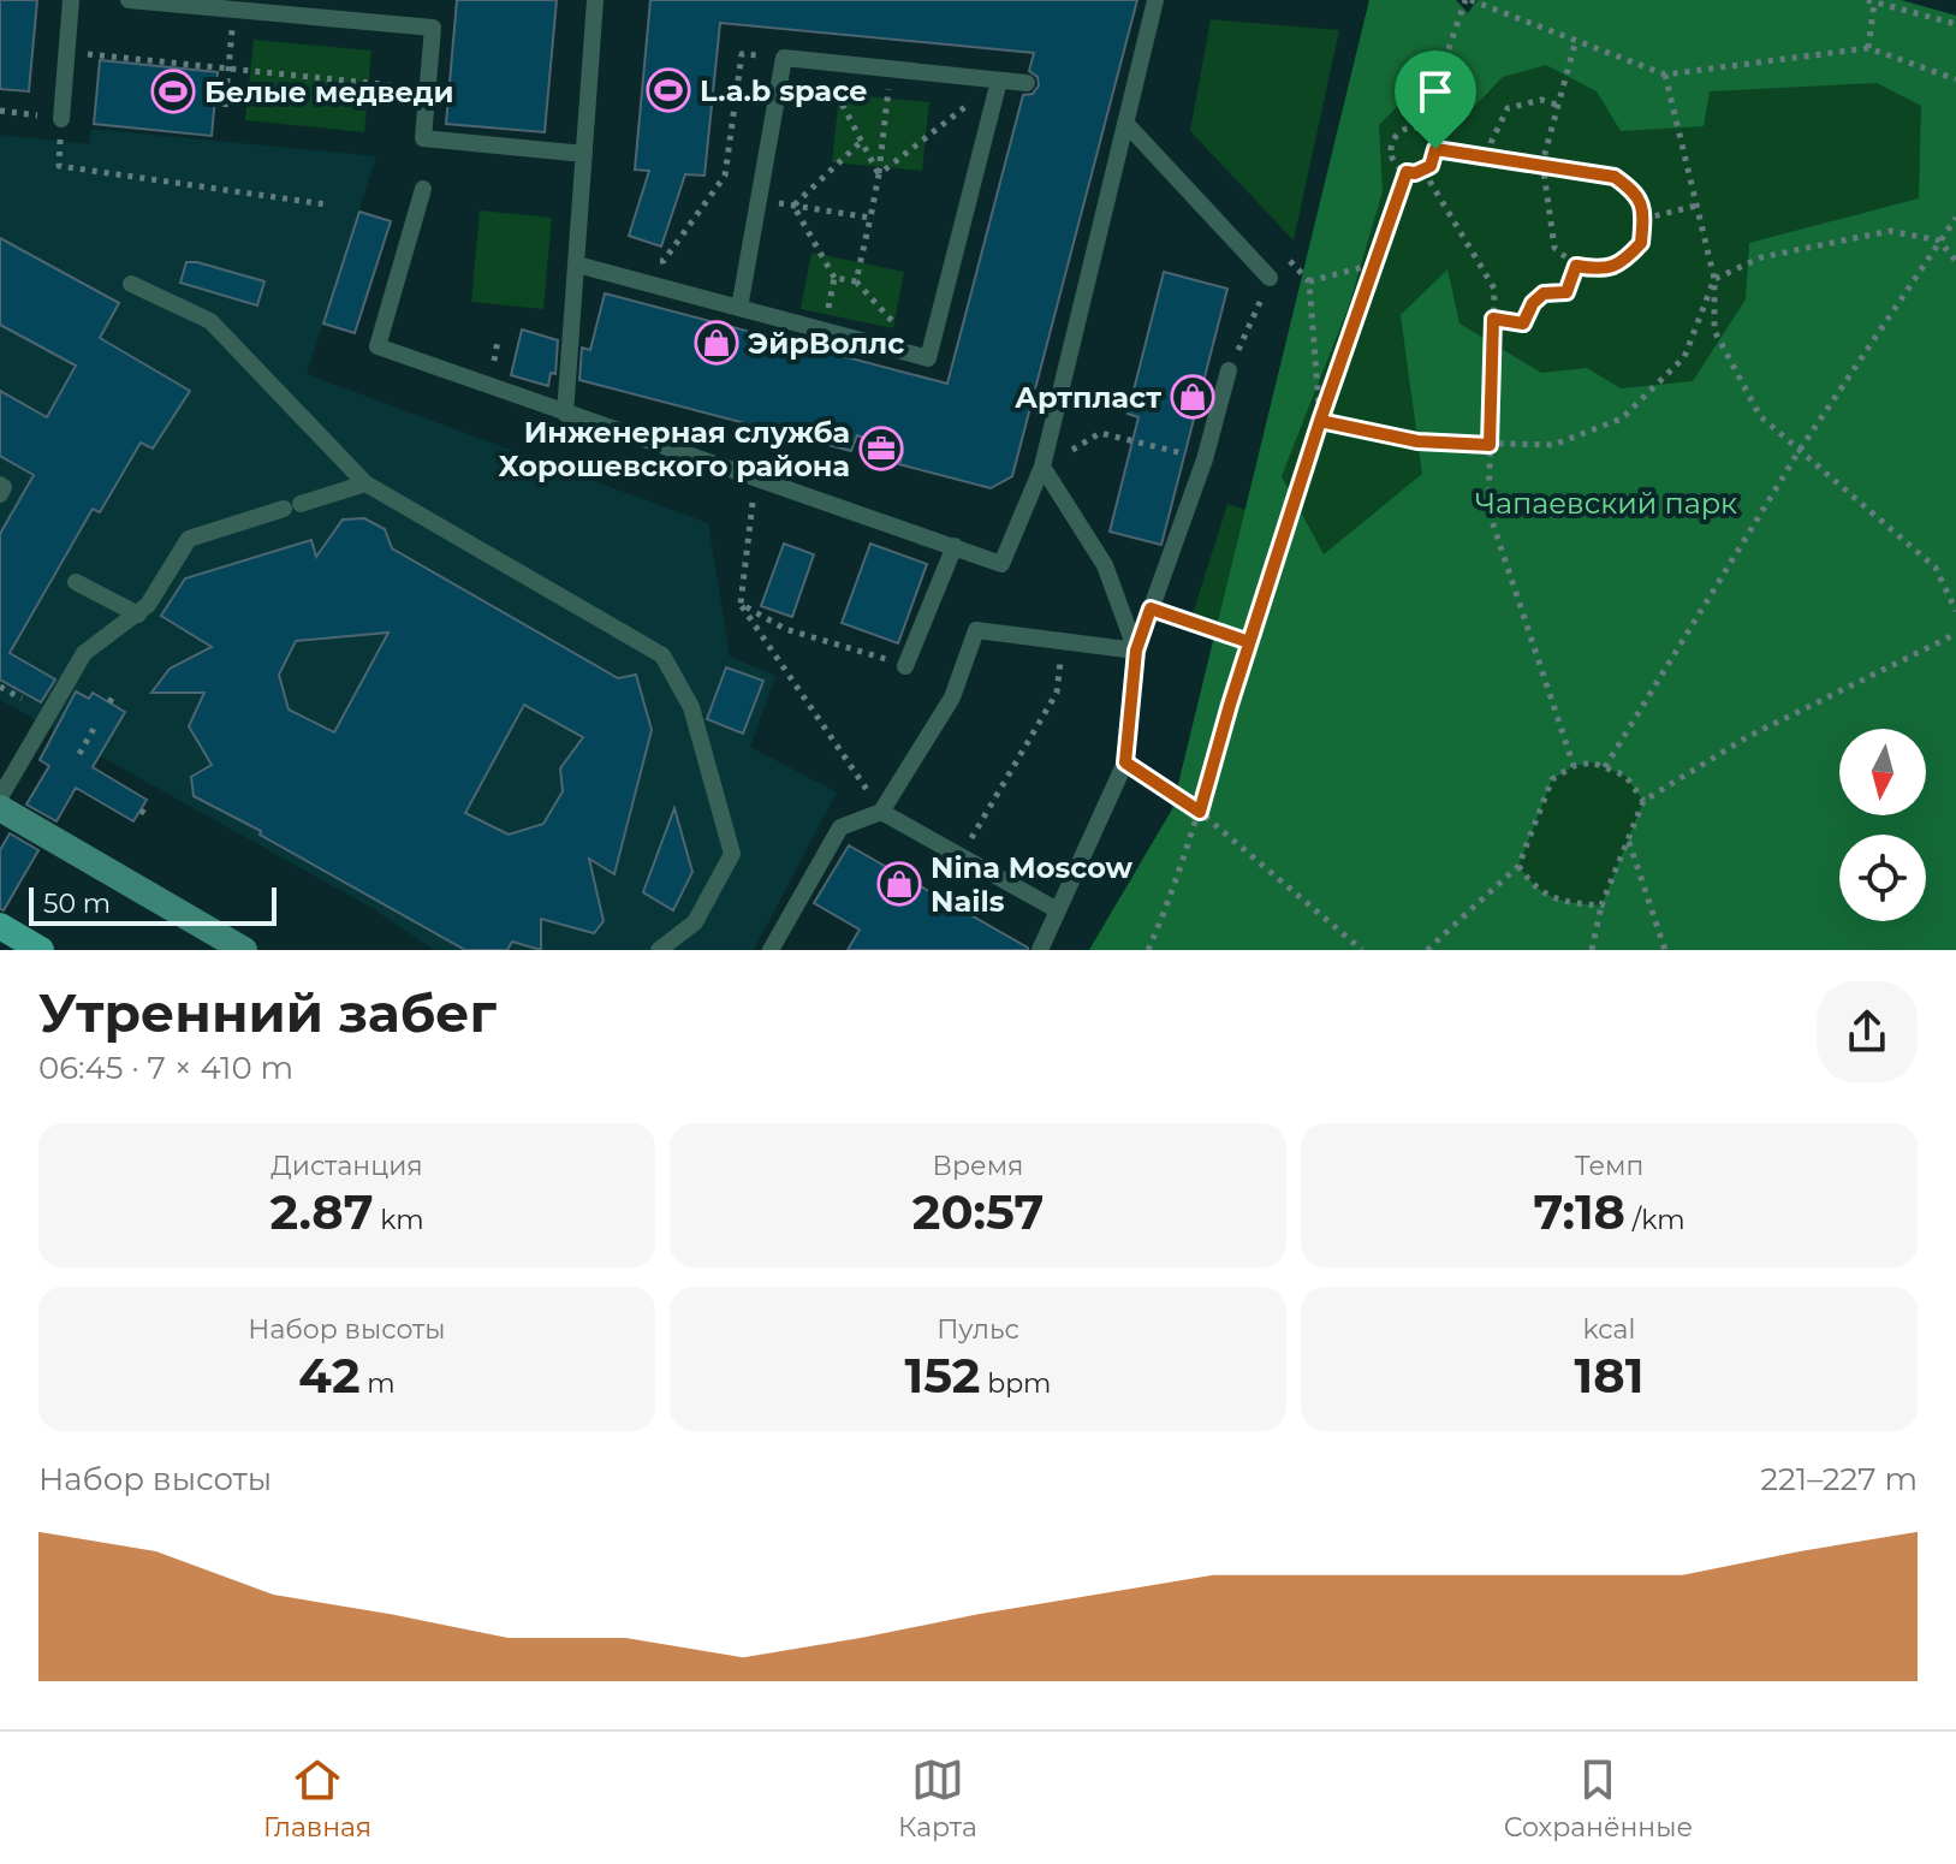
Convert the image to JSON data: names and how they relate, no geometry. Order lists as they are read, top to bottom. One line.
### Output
{"parks":["Чапаевский парк"],"places":{"sports":["L.a.b space","Белые медведи"],"shop":["ЭйрВоллс","Артпласт","Nina Moscow Nails"],"office":["Инженерная служба Хорошевского района"]},"scale_bar":"50 m","north":"bottom","page":{"scale":"50 m","heading":["Утренний забег","06:45 · 7 × 410 m"],"stats":[["Дистанция","2.87 km"],["Время","20:57"],["Темп","7:18 /km"],["Набор высоты","42 m"],["Пульс","152 bpm"],["kcal","181"]],"chart":["Набор высоты","221–227 m"],"tabs":["Главная","Карта","Сохранённые"]}}
